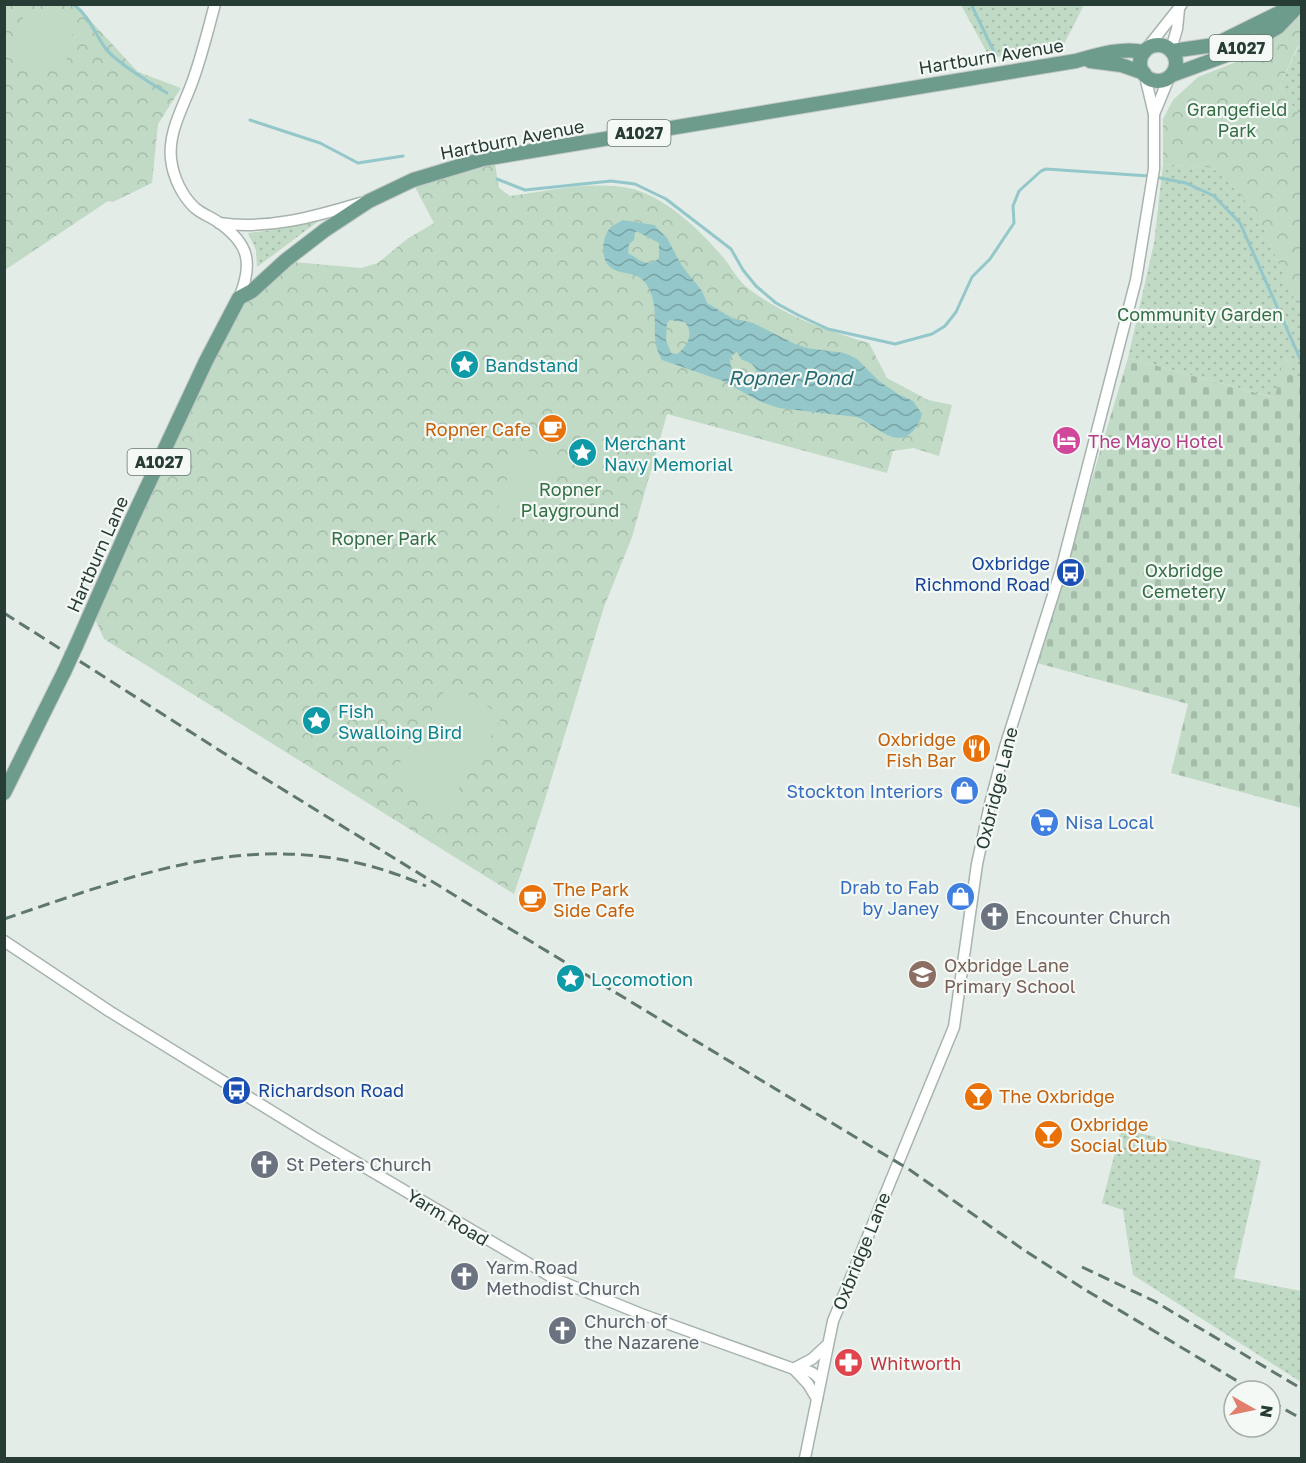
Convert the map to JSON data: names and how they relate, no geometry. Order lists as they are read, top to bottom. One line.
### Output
{"streets":{"main road":["A1027","Hartburn Avenue","Hartburn Lane"],"street":["Oxbridge Lane","Yarm Road"]},"crossings":[["A1027","Hartburn Avenue"],["Hartburn Avenue","Hartburn Lane"],["Oxbridge Lane","Yarm Road"]],"water":["Ropner Pond"],"parks":["Grangefield Park","Community Garden","Ropner Playground","Ropner Park","Oxbridge Cemetery"],"places":{"place":["Bandstand","Merchant Navy Memorial","Fish Swalloing Bird","Locomotion"],"cafe":["Ropner Cafe","The Park Side Cafe"],"hotel":["The Mayo Hotel"],"bus stop":["Oxbridge Richmond Road","Richardson Road"],"restaurant":["Oxbridge Fish Bar"],"shop":["Stockton Interiors","Drab to Fab by Janey"],"supermarket":["Nisa Local"],"church":["Encounter Church","St Peters Church","Yarm Road Methodist Church","Church of the Nazarene"],"school or university":["Oxbridge Lane Primary School"],"bar":["The Oxbridge","Oxbridge Social Club"],"pharmacy":["Whitworth"]},"north":"right"}
